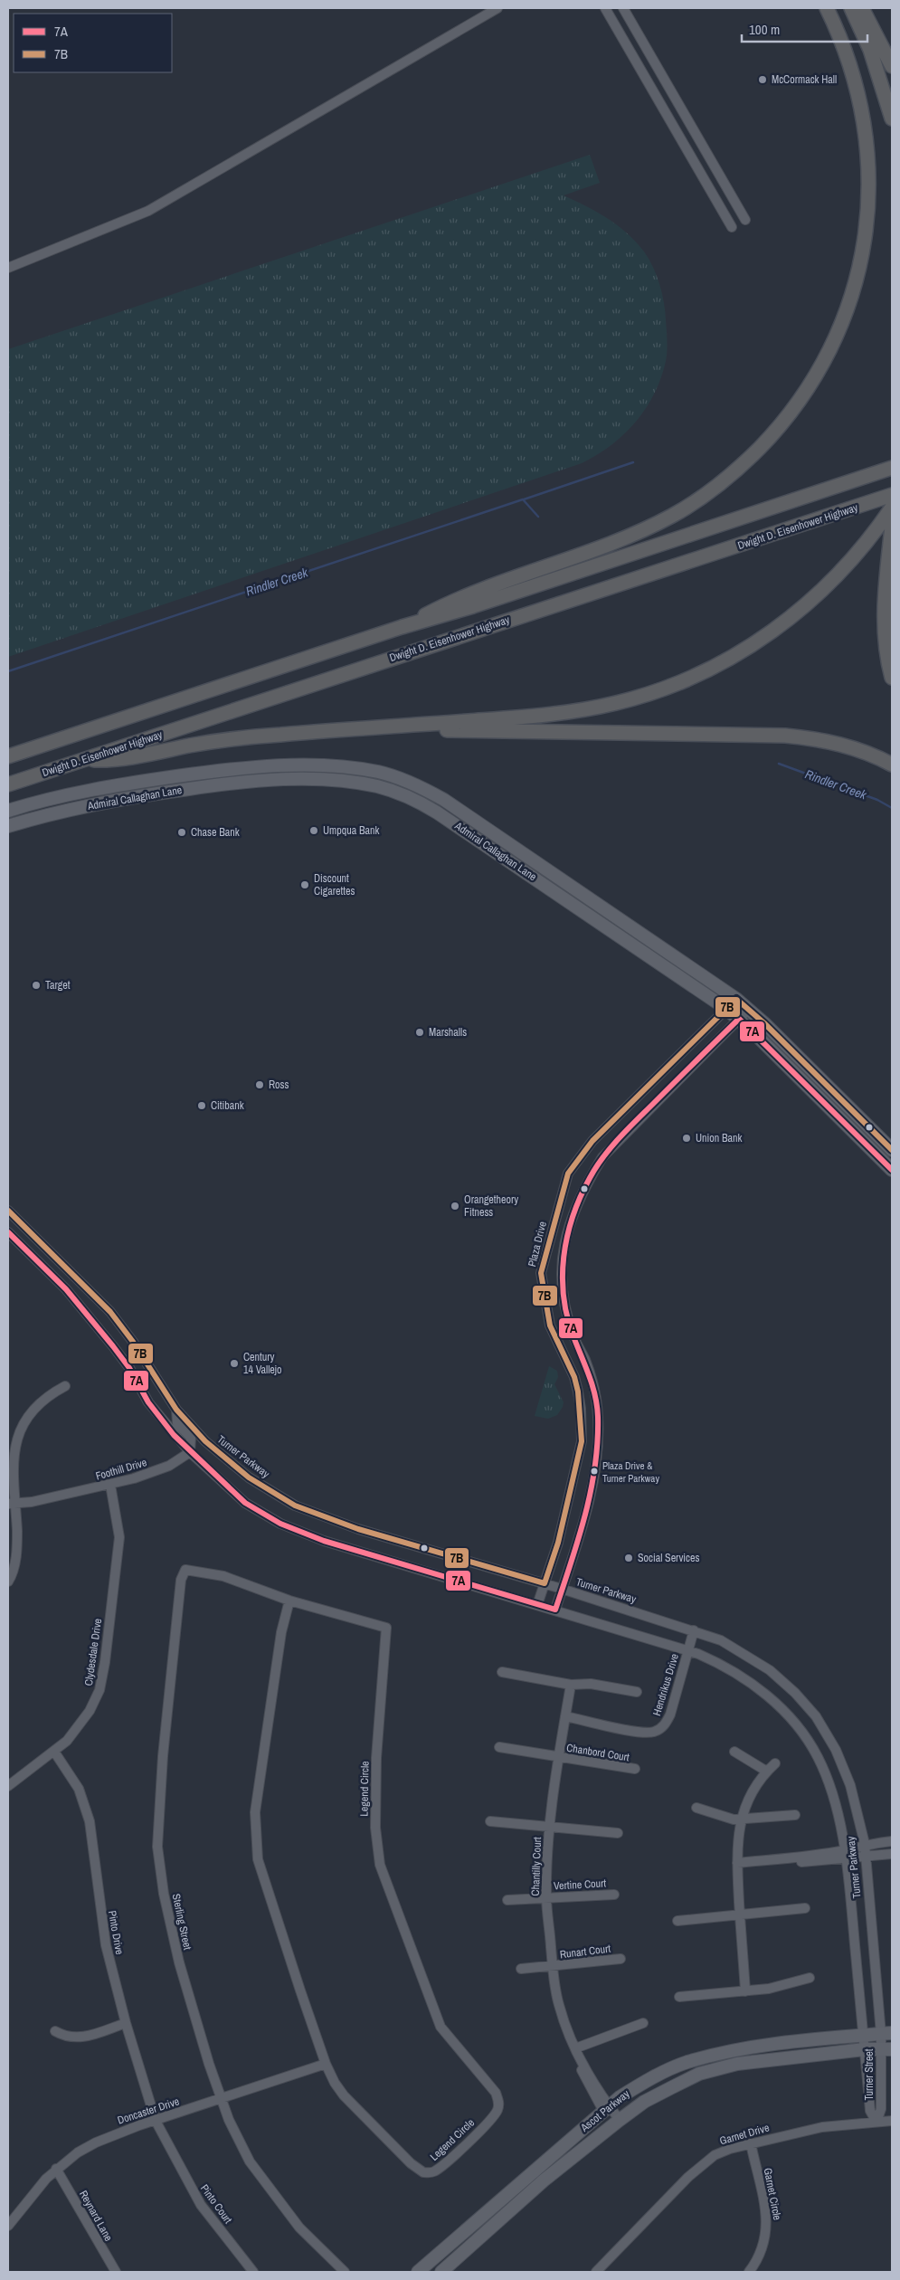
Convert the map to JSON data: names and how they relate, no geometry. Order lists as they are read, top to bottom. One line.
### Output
{"streets":{"highway":["Dwight D. Eisenhower Highway"],"main road":["Admiral Callaghan Lane","Ascot Parkway"],"street":["Plaza Drive","Turner Parkway","Foothill Drive","Clydesdale Drive","Hendrikus Drive","Chanbord Court","Legend Circle","Chantilly Court","Vertine Court","Sterling Street","Pinto Drive","Runart Court","Turner Street","Doncaster Drive","Garnet Drive","Garnet Circle","Pinto Court","Reynard Lane"]},"crossings":[["Admiral Callaghan Lane","Plaza Drive"],["Plaza Drive","Turner Parkway"],["Turner Parkway","Foothill Drive"],["Turner Parkway","Hendrikus Drive"],["Turner Parkway","Turner Street"],["Turner Parkway","Ascot Parkway"],["Foothill Drive","Clydesdale Drive"],["Clydesdale Drive","Pinto Drive"],["Hendrikus Drive","Chantilly Court"],["Chanbord Court","Chantilly Court"],["Legend Circle","Sterling Street"],["Legend Circle","Doncaster Drive"],["Chantilly Court","Vertine Court"],["Chantilly Court","Runart Court"],["Chantilly Court","Ascot Parkway"],["Sterling Street","Doncaster Drive"],["Pinto Drive","Doncaster Drive"],["Pinto Drive","Pinto Court"],["Turner Street","Ascot Parkway"],["Turner Street","Garnet Drive"],["Doncaster Drive","Pinto Court"],["Doncaster Drive","Reynard Lane"],["Garnet Drive","Garnet Circle"]],"water":["Rindler Creek"],"places":["McCormack Hall","Umpqua Bank","Chase Bank","Discount Cigarettes","Target","Marshalls","Ross","Citibank","Union Bank","Orangetheory Fitness","Century 14 Vallejo","Plaza Drive & Turner Parkway","Social Services"],"lines":["transit line 7B","transit line 7A"],"legend":["7A","7B"],"scale_bar":"100 m"}
